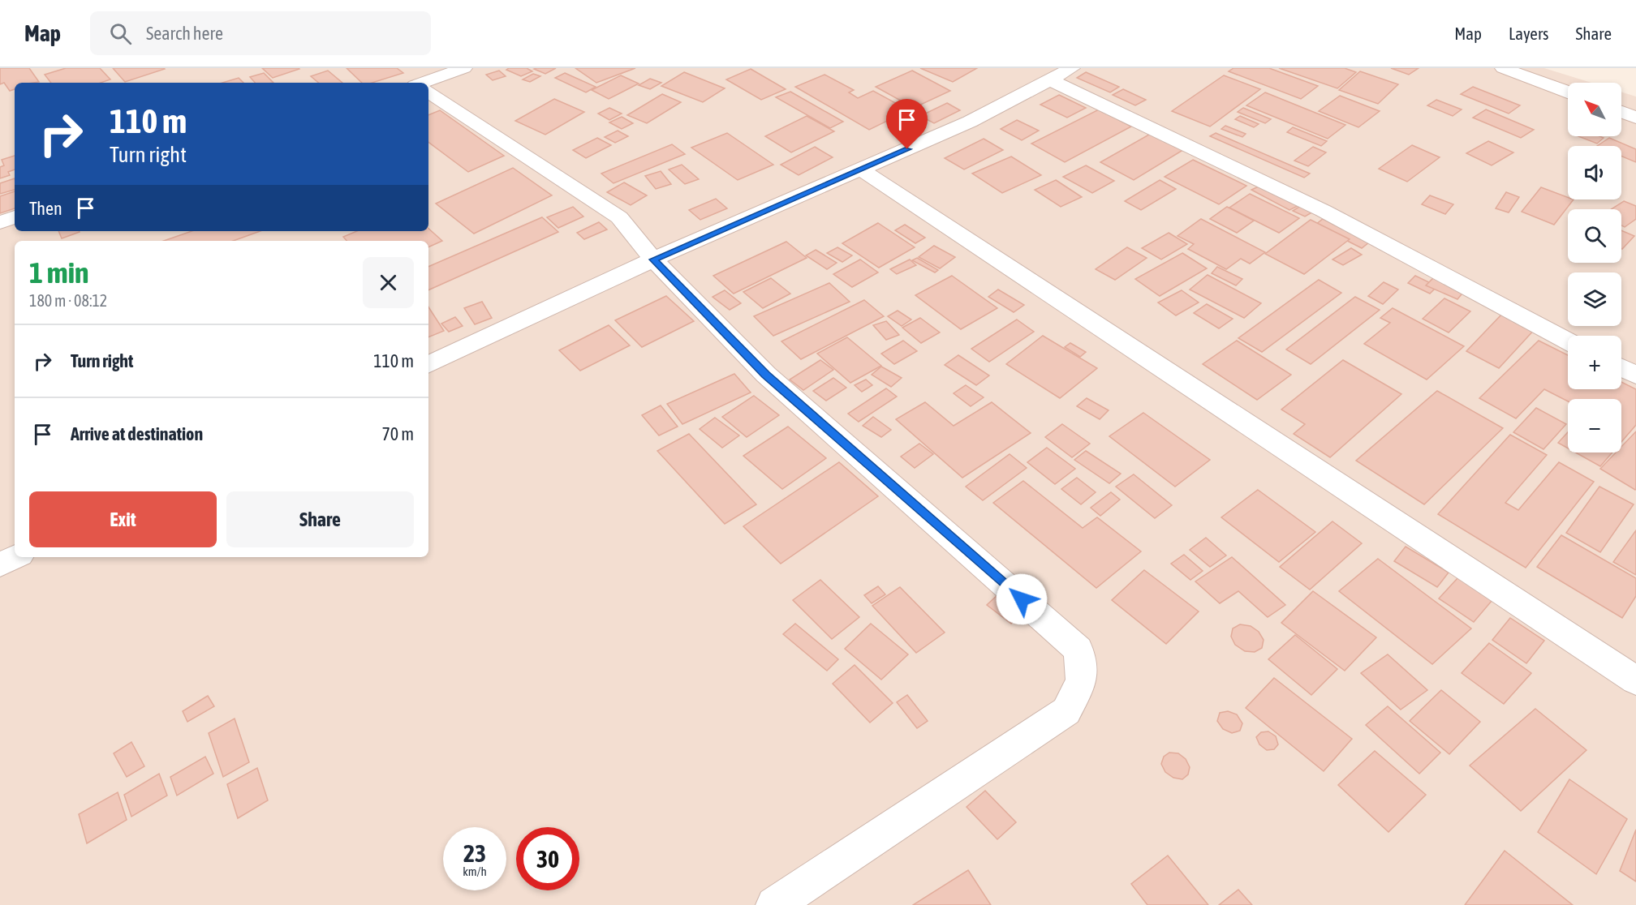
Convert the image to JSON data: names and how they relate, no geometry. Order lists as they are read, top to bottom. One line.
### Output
{"north":"top left","page":{"header":"Map","search":"Search here","nav":["Map","Layers","Share"],"map_buttons":["+","−"],"turn":["110 m","Turn right"],"then":"Then","heading":["1 min","180 m · 08:12"],"list":[{"name":"Turn right","value":"110 m"},{"name":"Arrive at destination","value":"70 m"}],"buttons":["Exit","Share"],"speed":"23 km/h","limit":"30"}}
